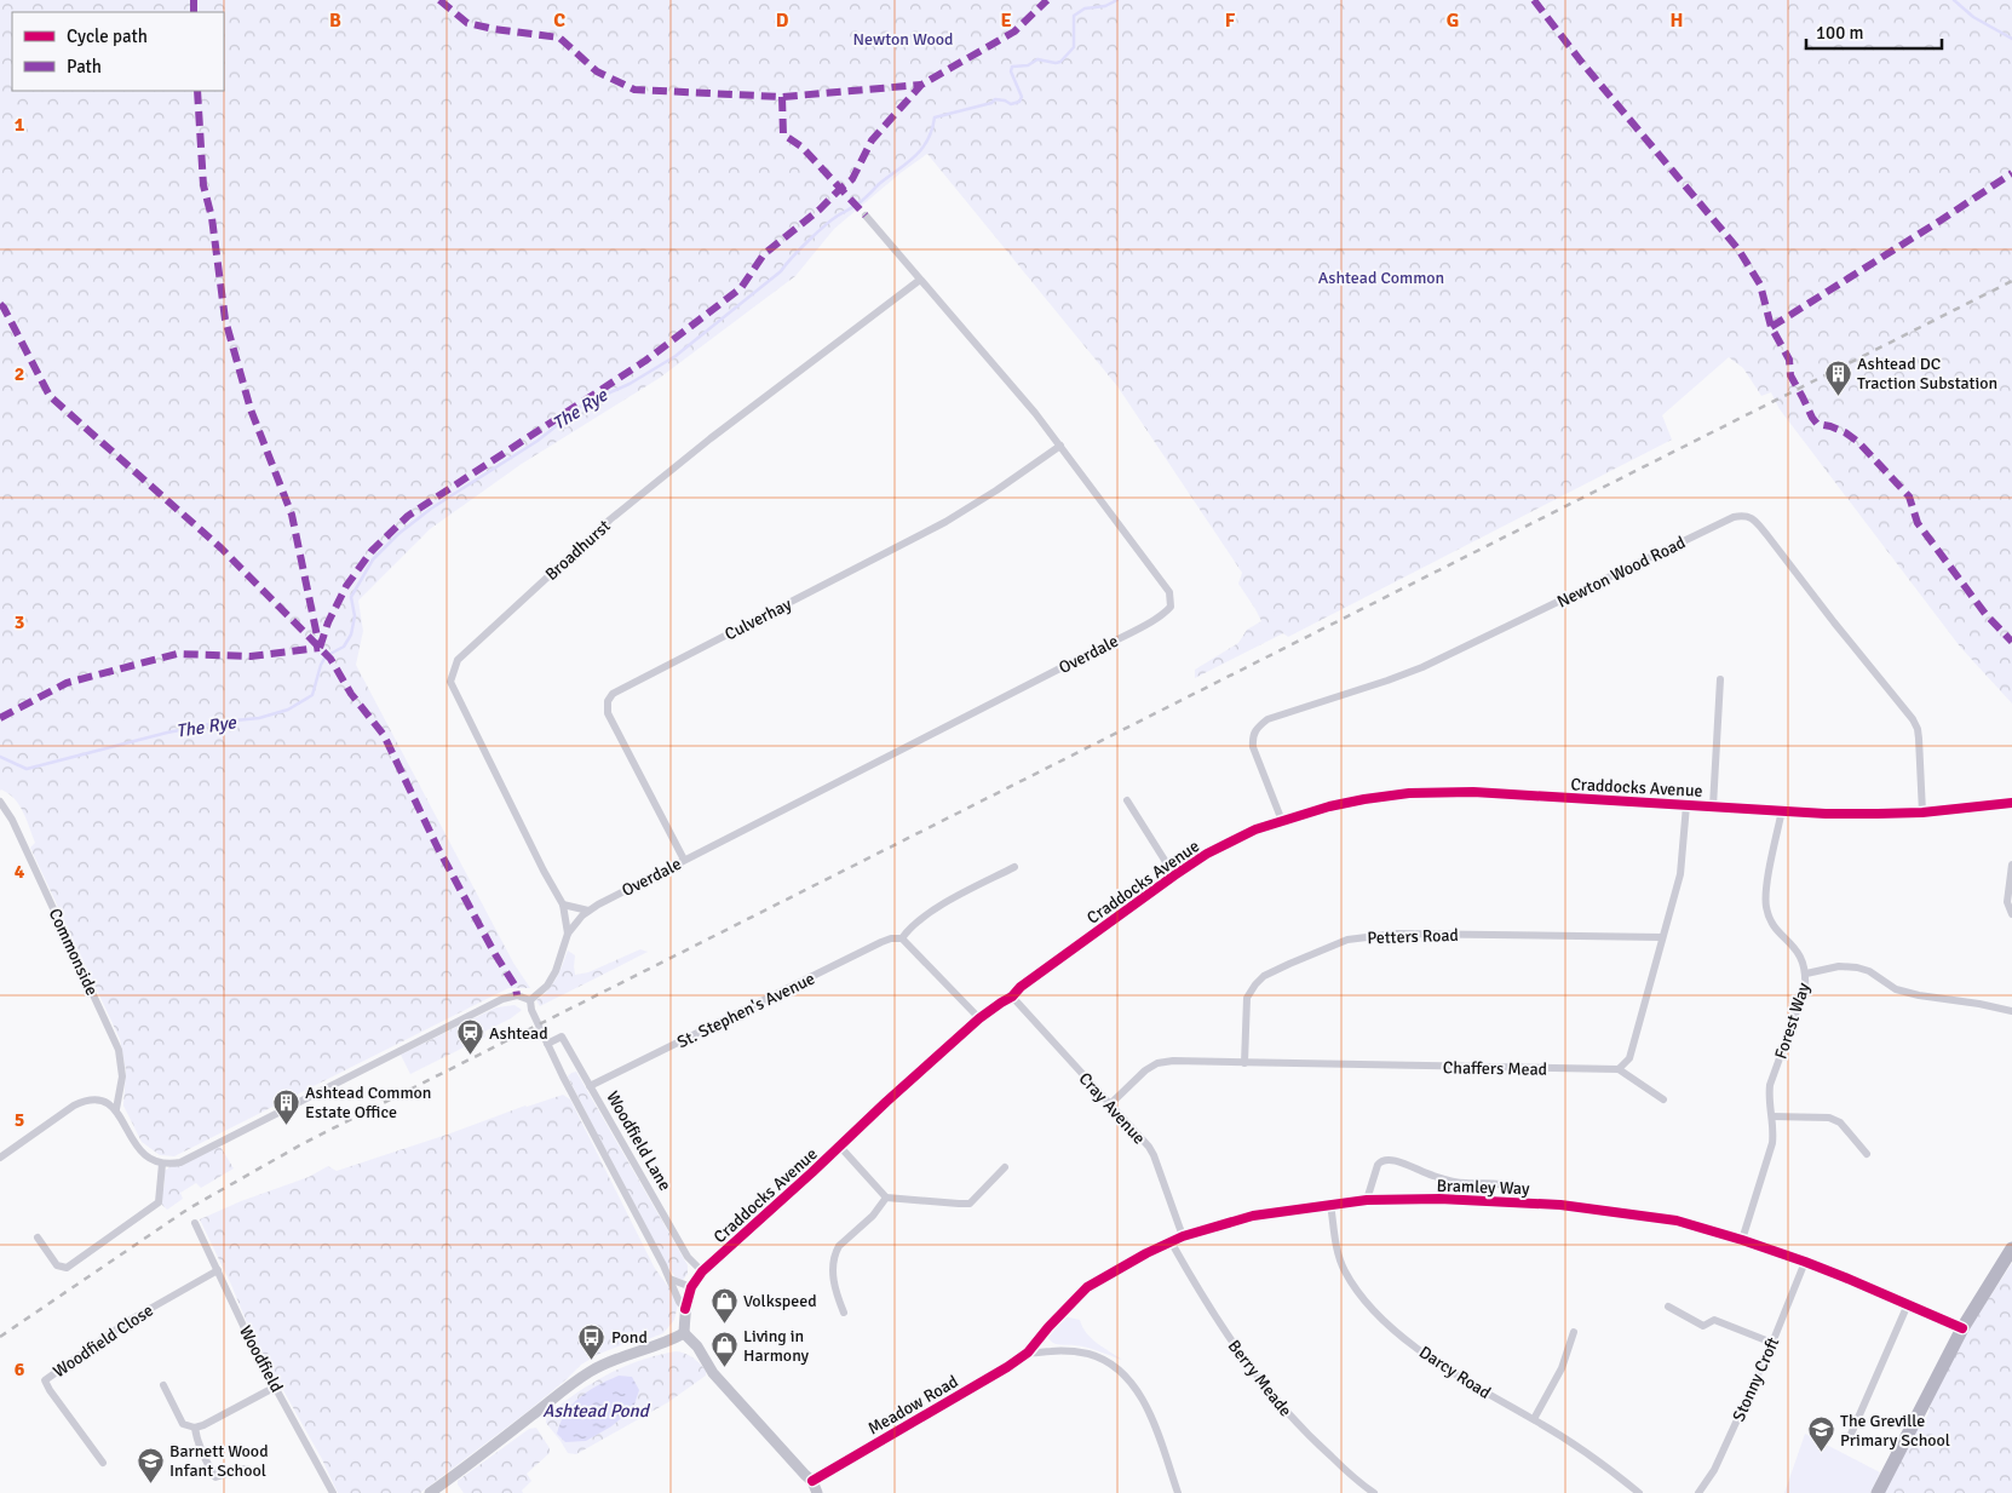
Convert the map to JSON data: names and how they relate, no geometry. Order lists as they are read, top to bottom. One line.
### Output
{"streets":{"street":["Broadhurst","Newton Wood Road","Culverhay","Overdale","Craddocks Avenue","Petters Road","Commonside","St. Stephen's Avenue","Forest Way","Chaffers Mead","Cray Avenue","Woodfield Lane","Bramley Way","Woodfield Close","Woodfield","Darcy Road","Berry Meade","Stonny Croft","Meadow Road"]},"crossings":[["Broadhurst","Overdale"],["Broadhurst","Woodfield Lane"],["Newton Wood Road","Craddocks Avenue"],["Culverhay","Overdale"],["Craddocks Avenue","Forest Way"],["Craddocks Avenue","Cray Avenue"],["Craddocks Avenue","Woodfield Lane"],["Petters Road","Chaffers Mead"],["St. Stephen's Avenue","Woodfield Lane"],["Forest Way","Bramley Way"],["Chaffers Mead","Cray Avenue"],["Cray Avenue","Bramley Way"],["Bramley Way","Darcy Road"],["Bramley Way","Berry Meade"],["Bramley Way","Stonny Croft"],["Bramley Way","Meadow Road"],["Woodfield Close","Woodfield"]],"water":["The Rye","Ashtead Pond"],"parks":["Newton Wood","Ashtead Common"],"places":{"building":["Ashtead DC Traction Substation","Ashtead Common Estate Office"],"station":["Ashtead"],"shop":["Volkspeed","Living in Harmony"],"bus stop":["Pond"],"school or university":["The Greville Primary School","Barnett Wood Infant School"]},"legend":["Cycle path","Path"],"scale_bar":"100 m","grid":{"columns":["B","C","D","E","F","G","H"],"rows":["1","2","3","4","5","6"]}}
